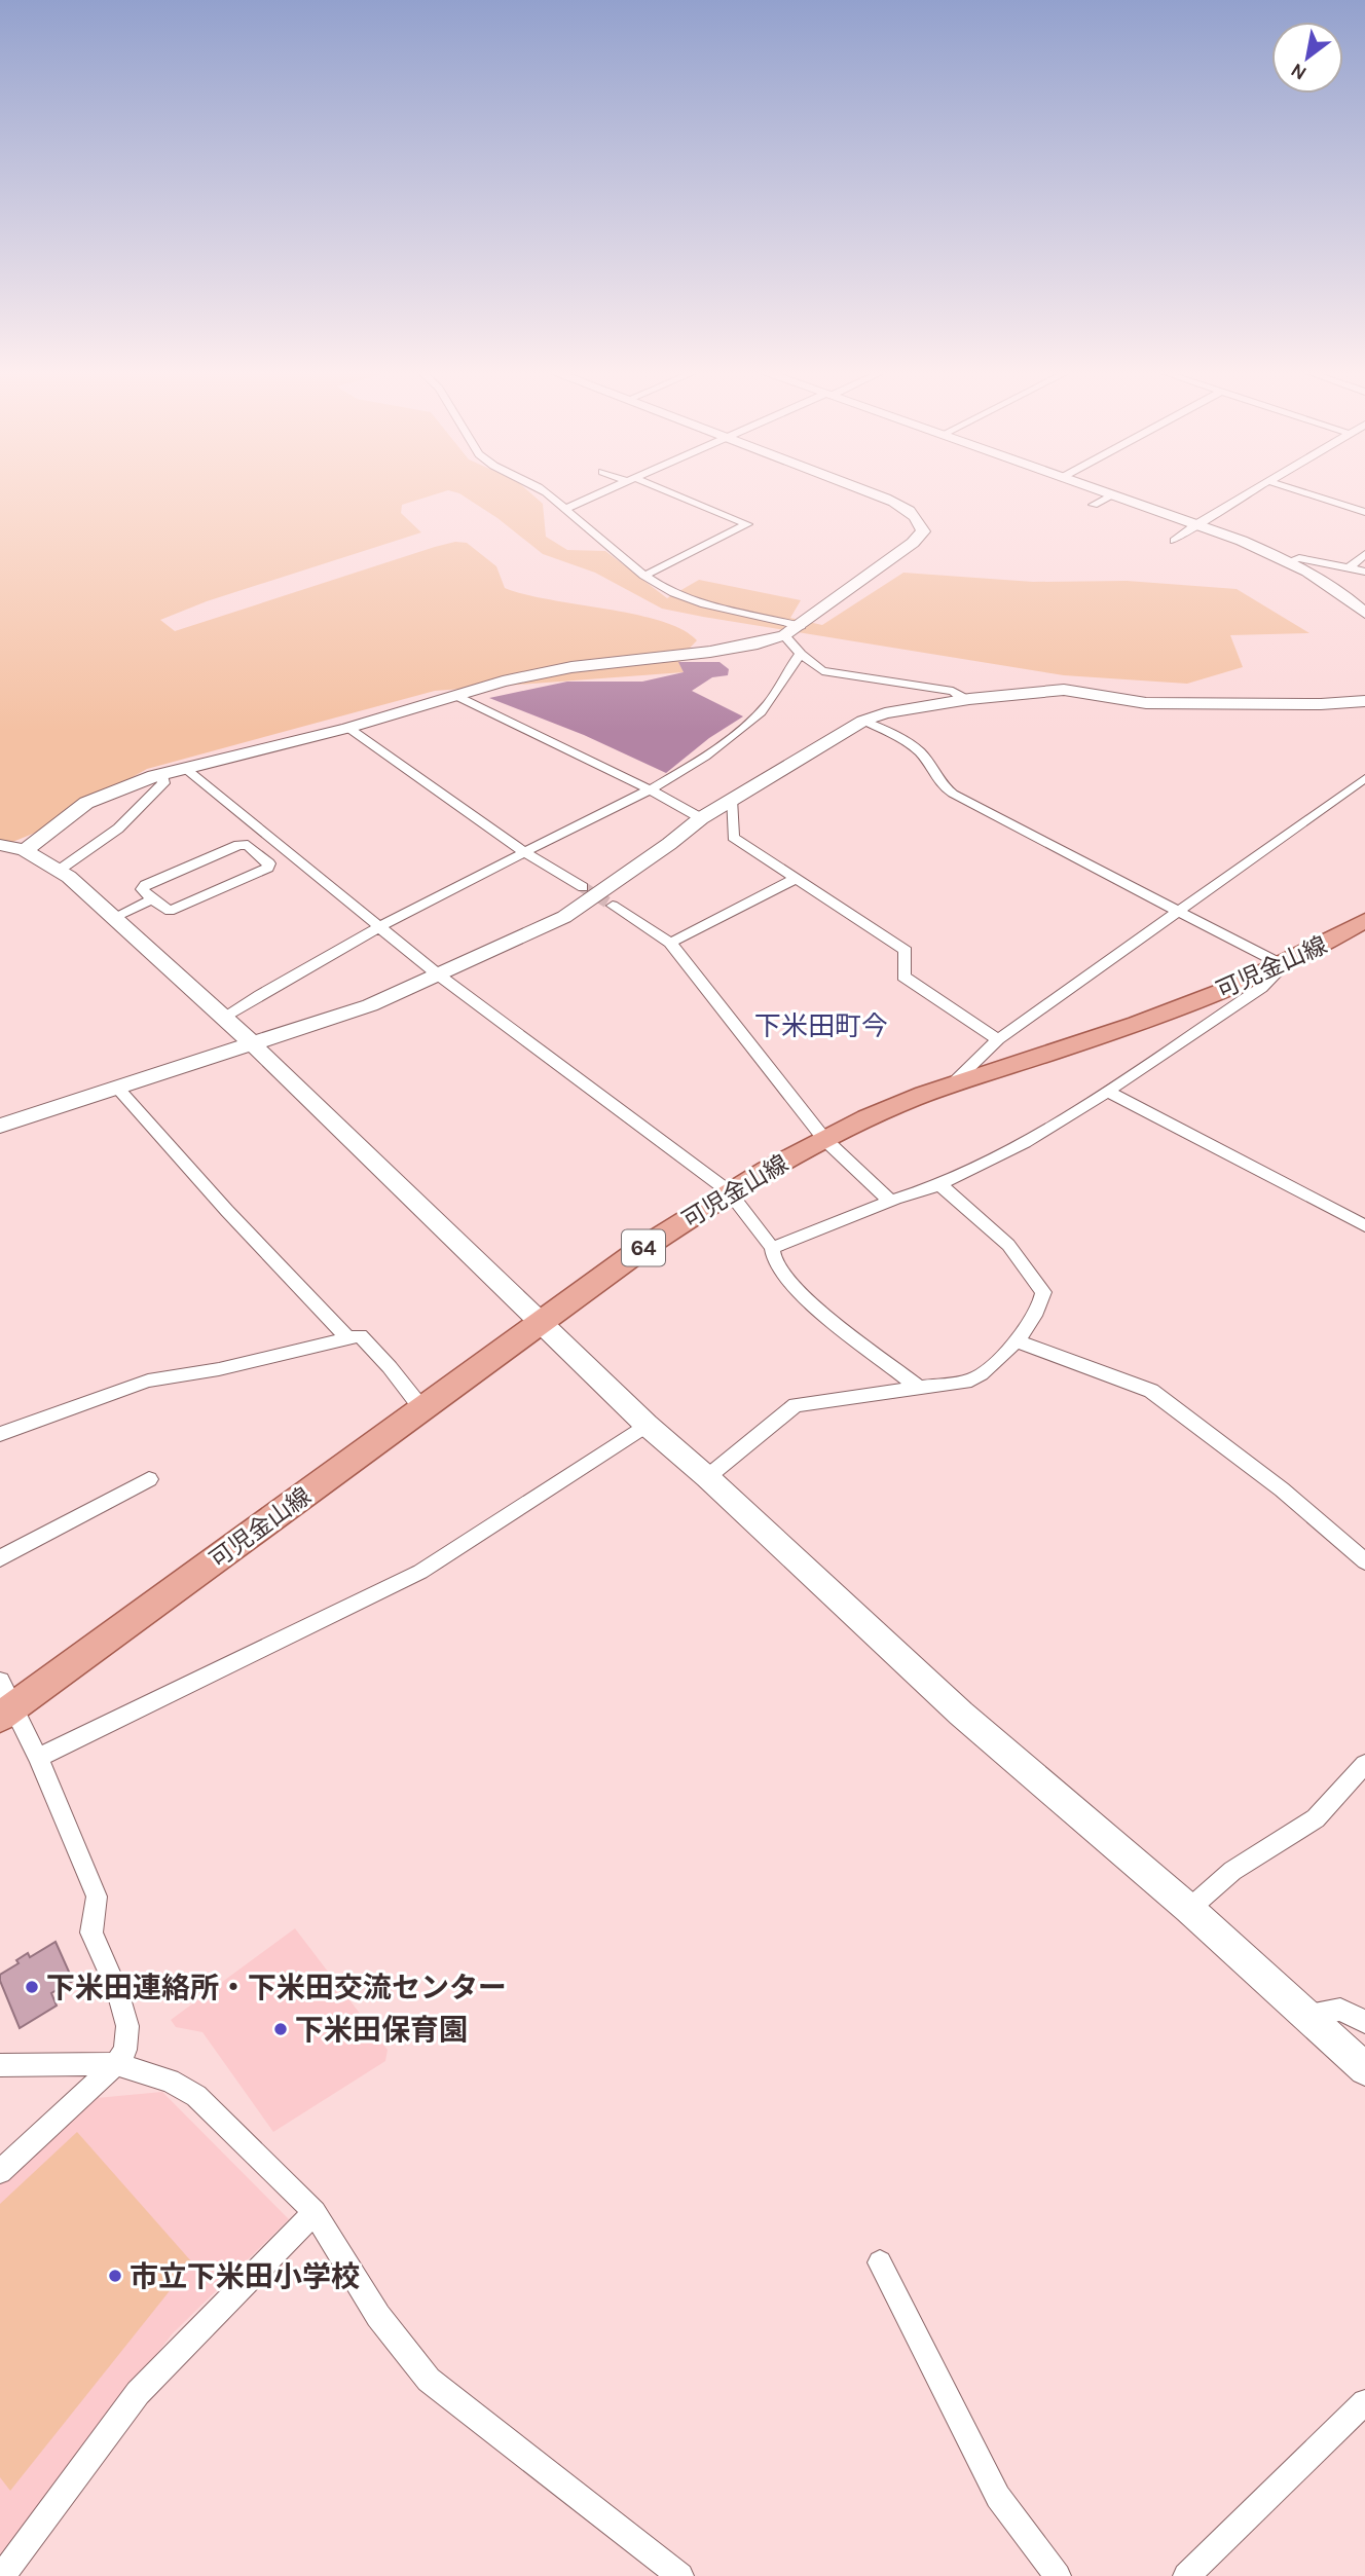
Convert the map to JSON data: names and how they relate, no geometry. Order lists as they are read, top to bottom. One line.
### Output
{"streets":{"main road":["可児金山線","64"]},"districts":["下米田町今"],"places":["下米田連絡所・下米田交流センター","下米田保育園","市立下米田小学校"],"north":"bottom left"}
